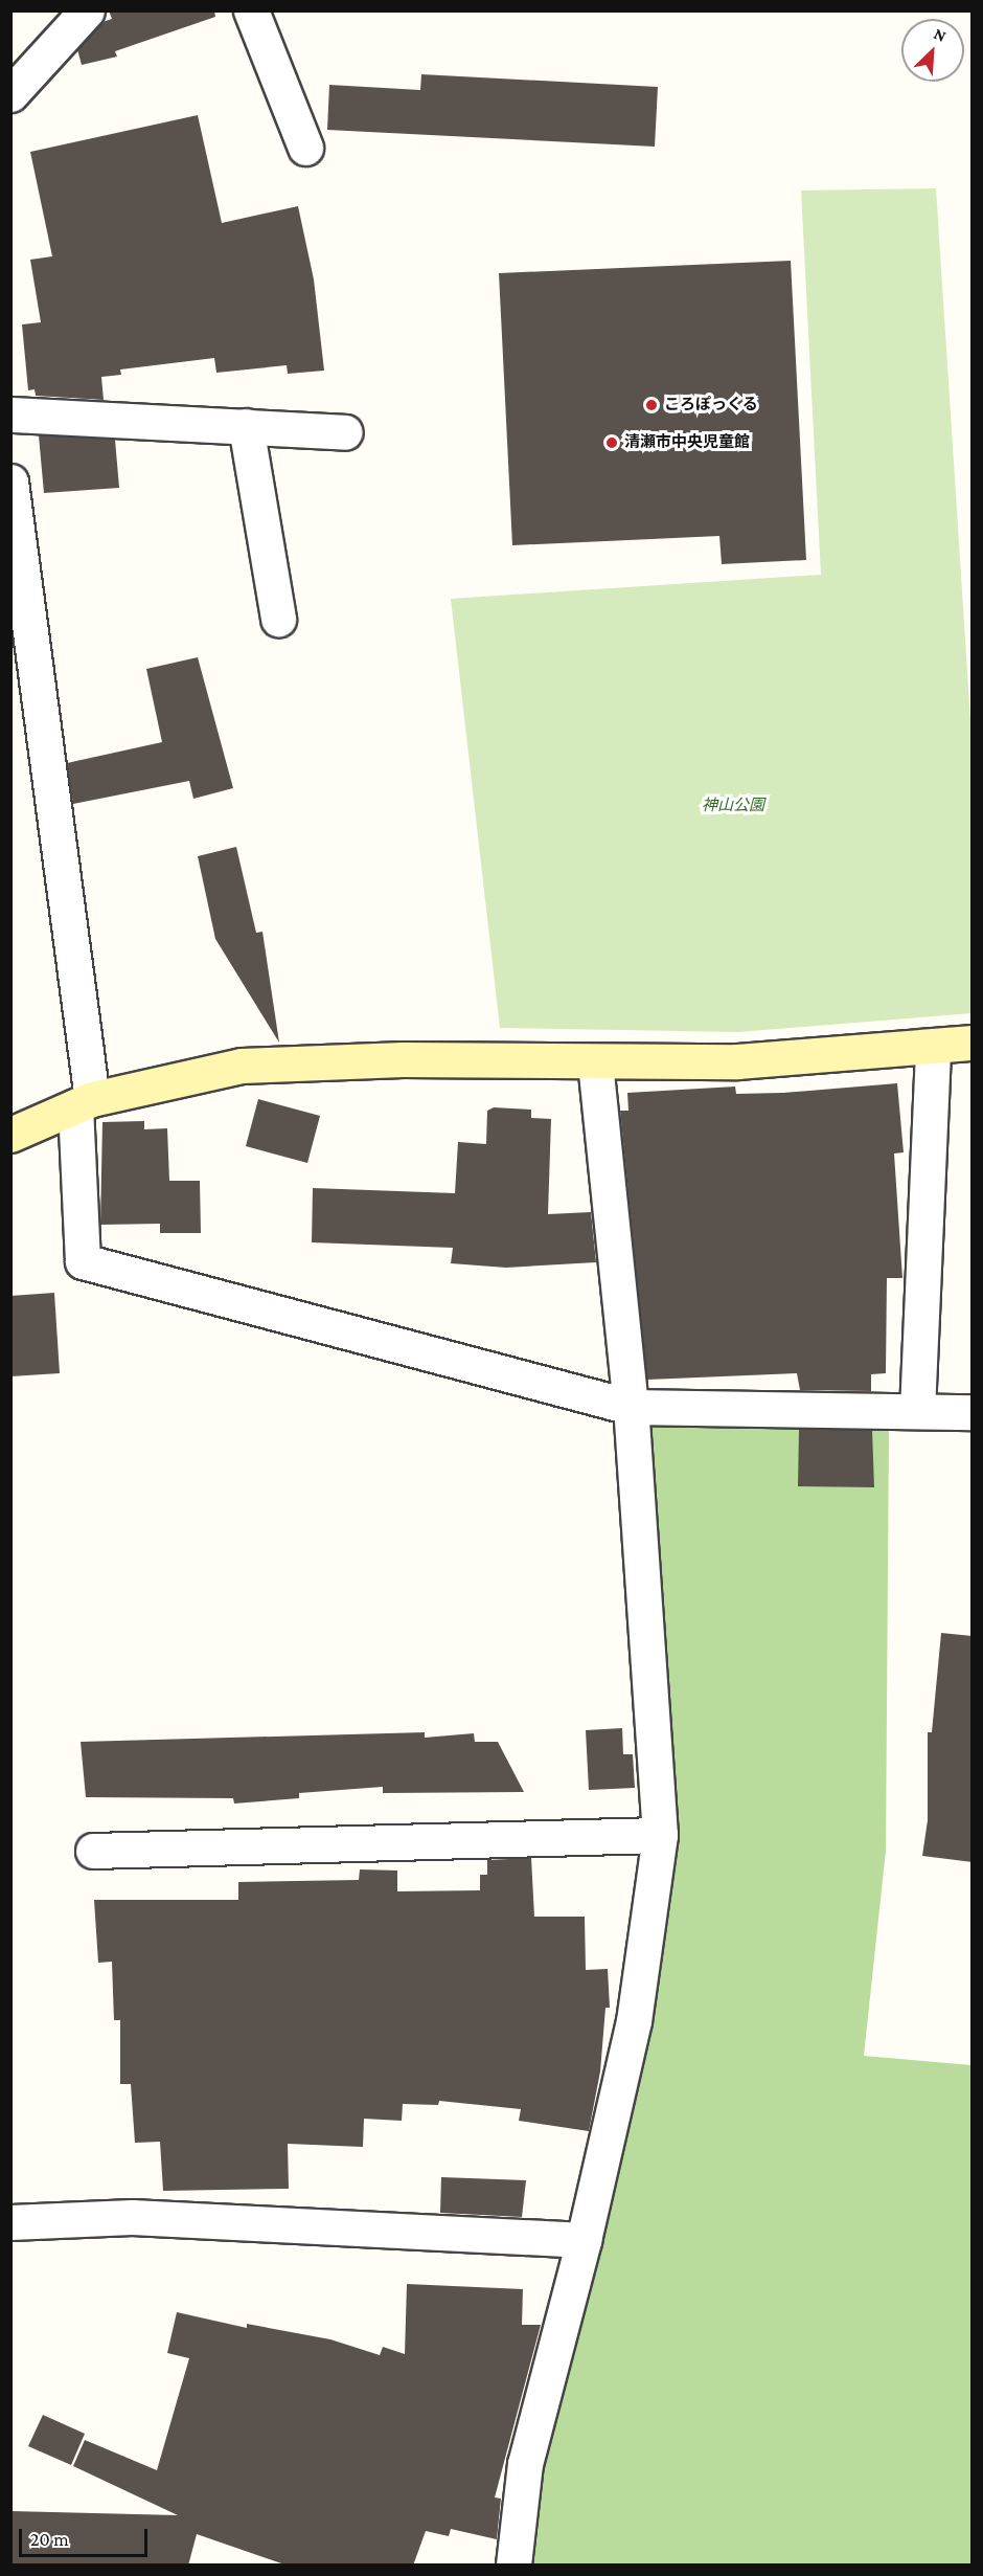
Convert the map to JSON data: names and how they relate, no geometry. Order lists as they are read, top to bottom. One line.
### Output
{"parks":["神山公園"],"places":["ころぽっくる","清瀬市中央児童館"],"scale_bar":"20 m","north":"top right"}
